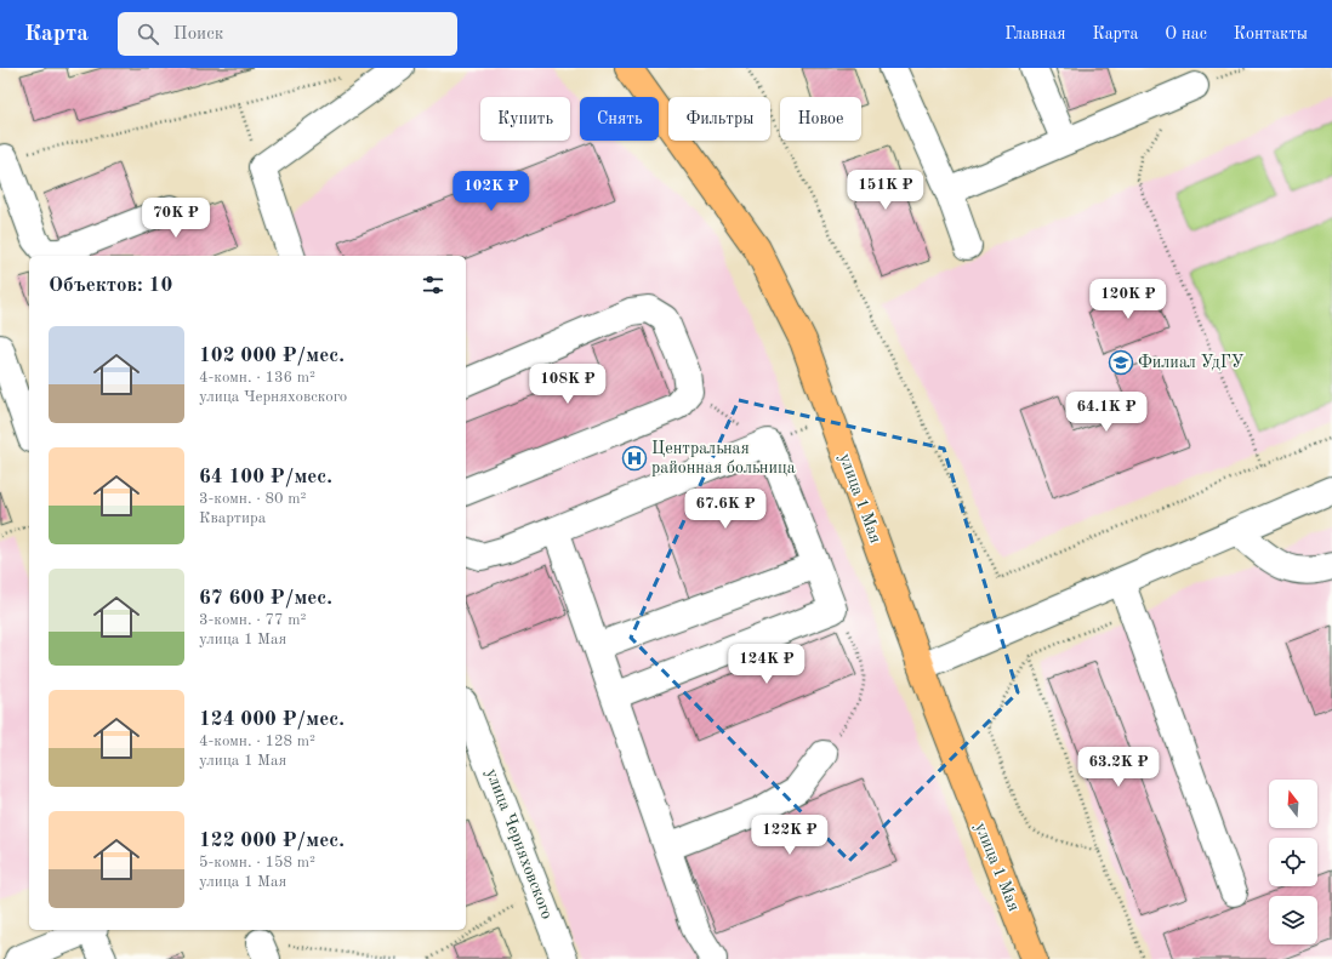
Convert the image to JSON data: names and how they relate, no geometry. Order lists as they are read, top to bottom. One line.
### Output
{"streets":{"main road":["улица 1 Мая"],"street":["улица Черняховского"]},"places":{"school or university":["Филиал УдГУ"],"hospital":["Центральная районная больница"]},"north":"top","page":{"header":"Карта","search":"Поиск","nav":["Главная","Карта","О нас","Контакты"],"chip":["Купить","Снять","Фильтры","Новое"],"price":["151K ₽","102K ₽","70K ₽","120K ₽","108K ₽","64.1K ₽","67.6K ₽","124K ₽","63.2K ₽","122K ₽"],"heading":"Объектов: 10","list":[{"name":"102 000 ₽/мес.","note":"4-комн. · 136 m² · улица Черняховского"},{"name":"64 100 ₽/мес.","note":"3-комн. · 80 m² · Квартира"},{"name":"67 600 ₽/мес.","note":"3-комн. · 77 m² · улица 1 Мая"},{"name":"124 000 ₽/мес.","note":"4-комн. · 128 m² · улица 1 Мая"},{"name":"122 000 ₽/мес.","note":"5-комн. · 158 m² · улица 1 Мая"}]}}
